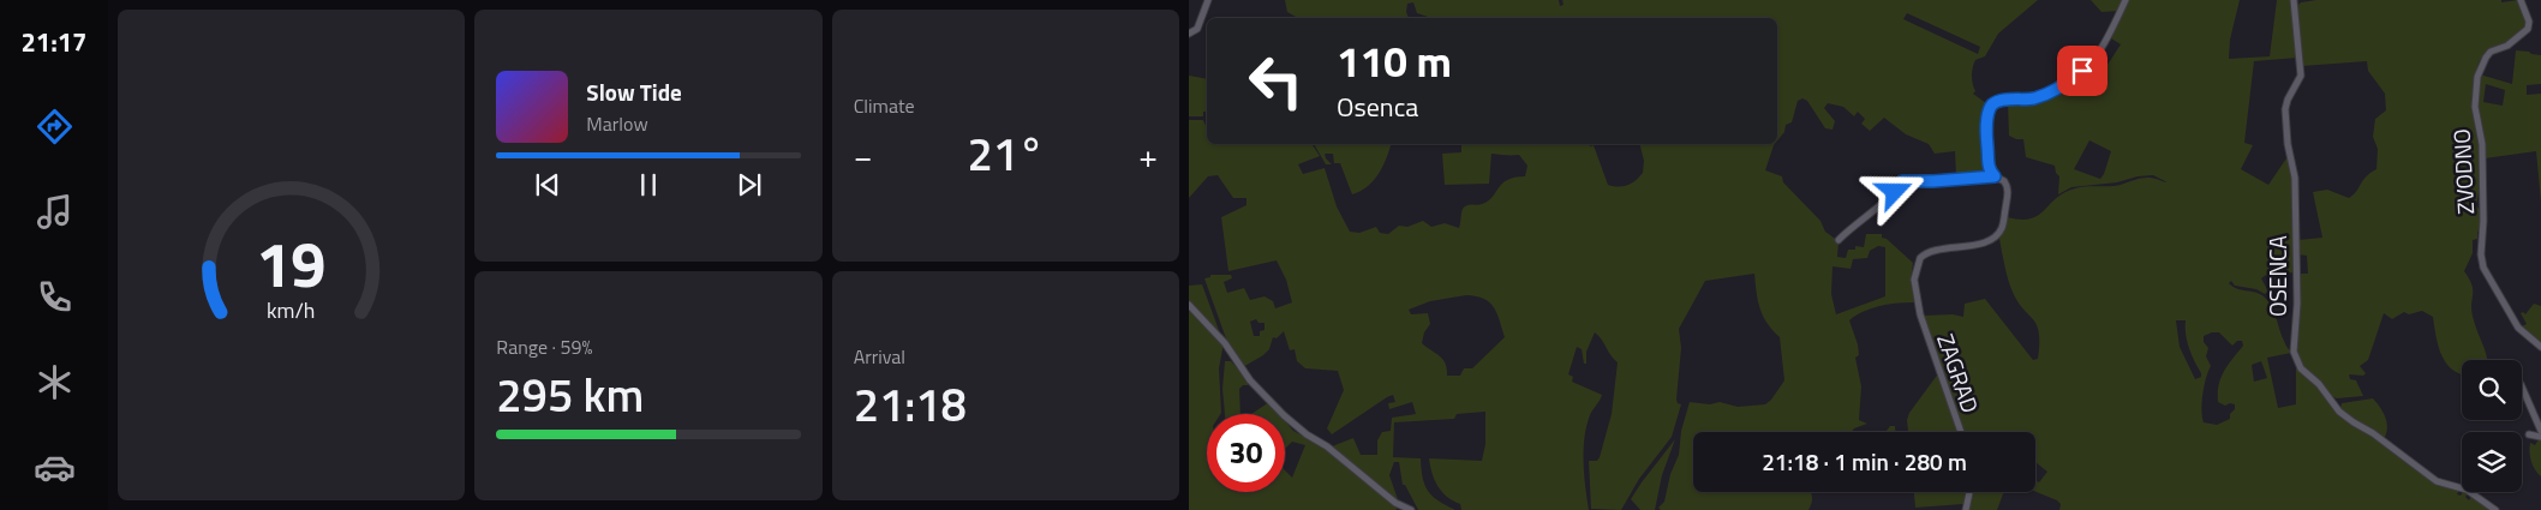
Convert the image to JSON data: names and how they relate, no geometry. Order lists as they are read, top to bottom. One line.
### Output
{"streets":{"street":["ZVODNO","OSENCA","ZAGRAD"]},"page":{"tabs":"21:17","tile":["Climate",["Range · 59%","295 km"],["Arrival","21:18"]],"turn":["110 m","Osenca"],"song":["Slow Tide","Marlow"],"heat":["−","21°","+"],"limit":"30","trip":"21:18 · 1 min · 280 m","gauge":["19","km/h"]}}
